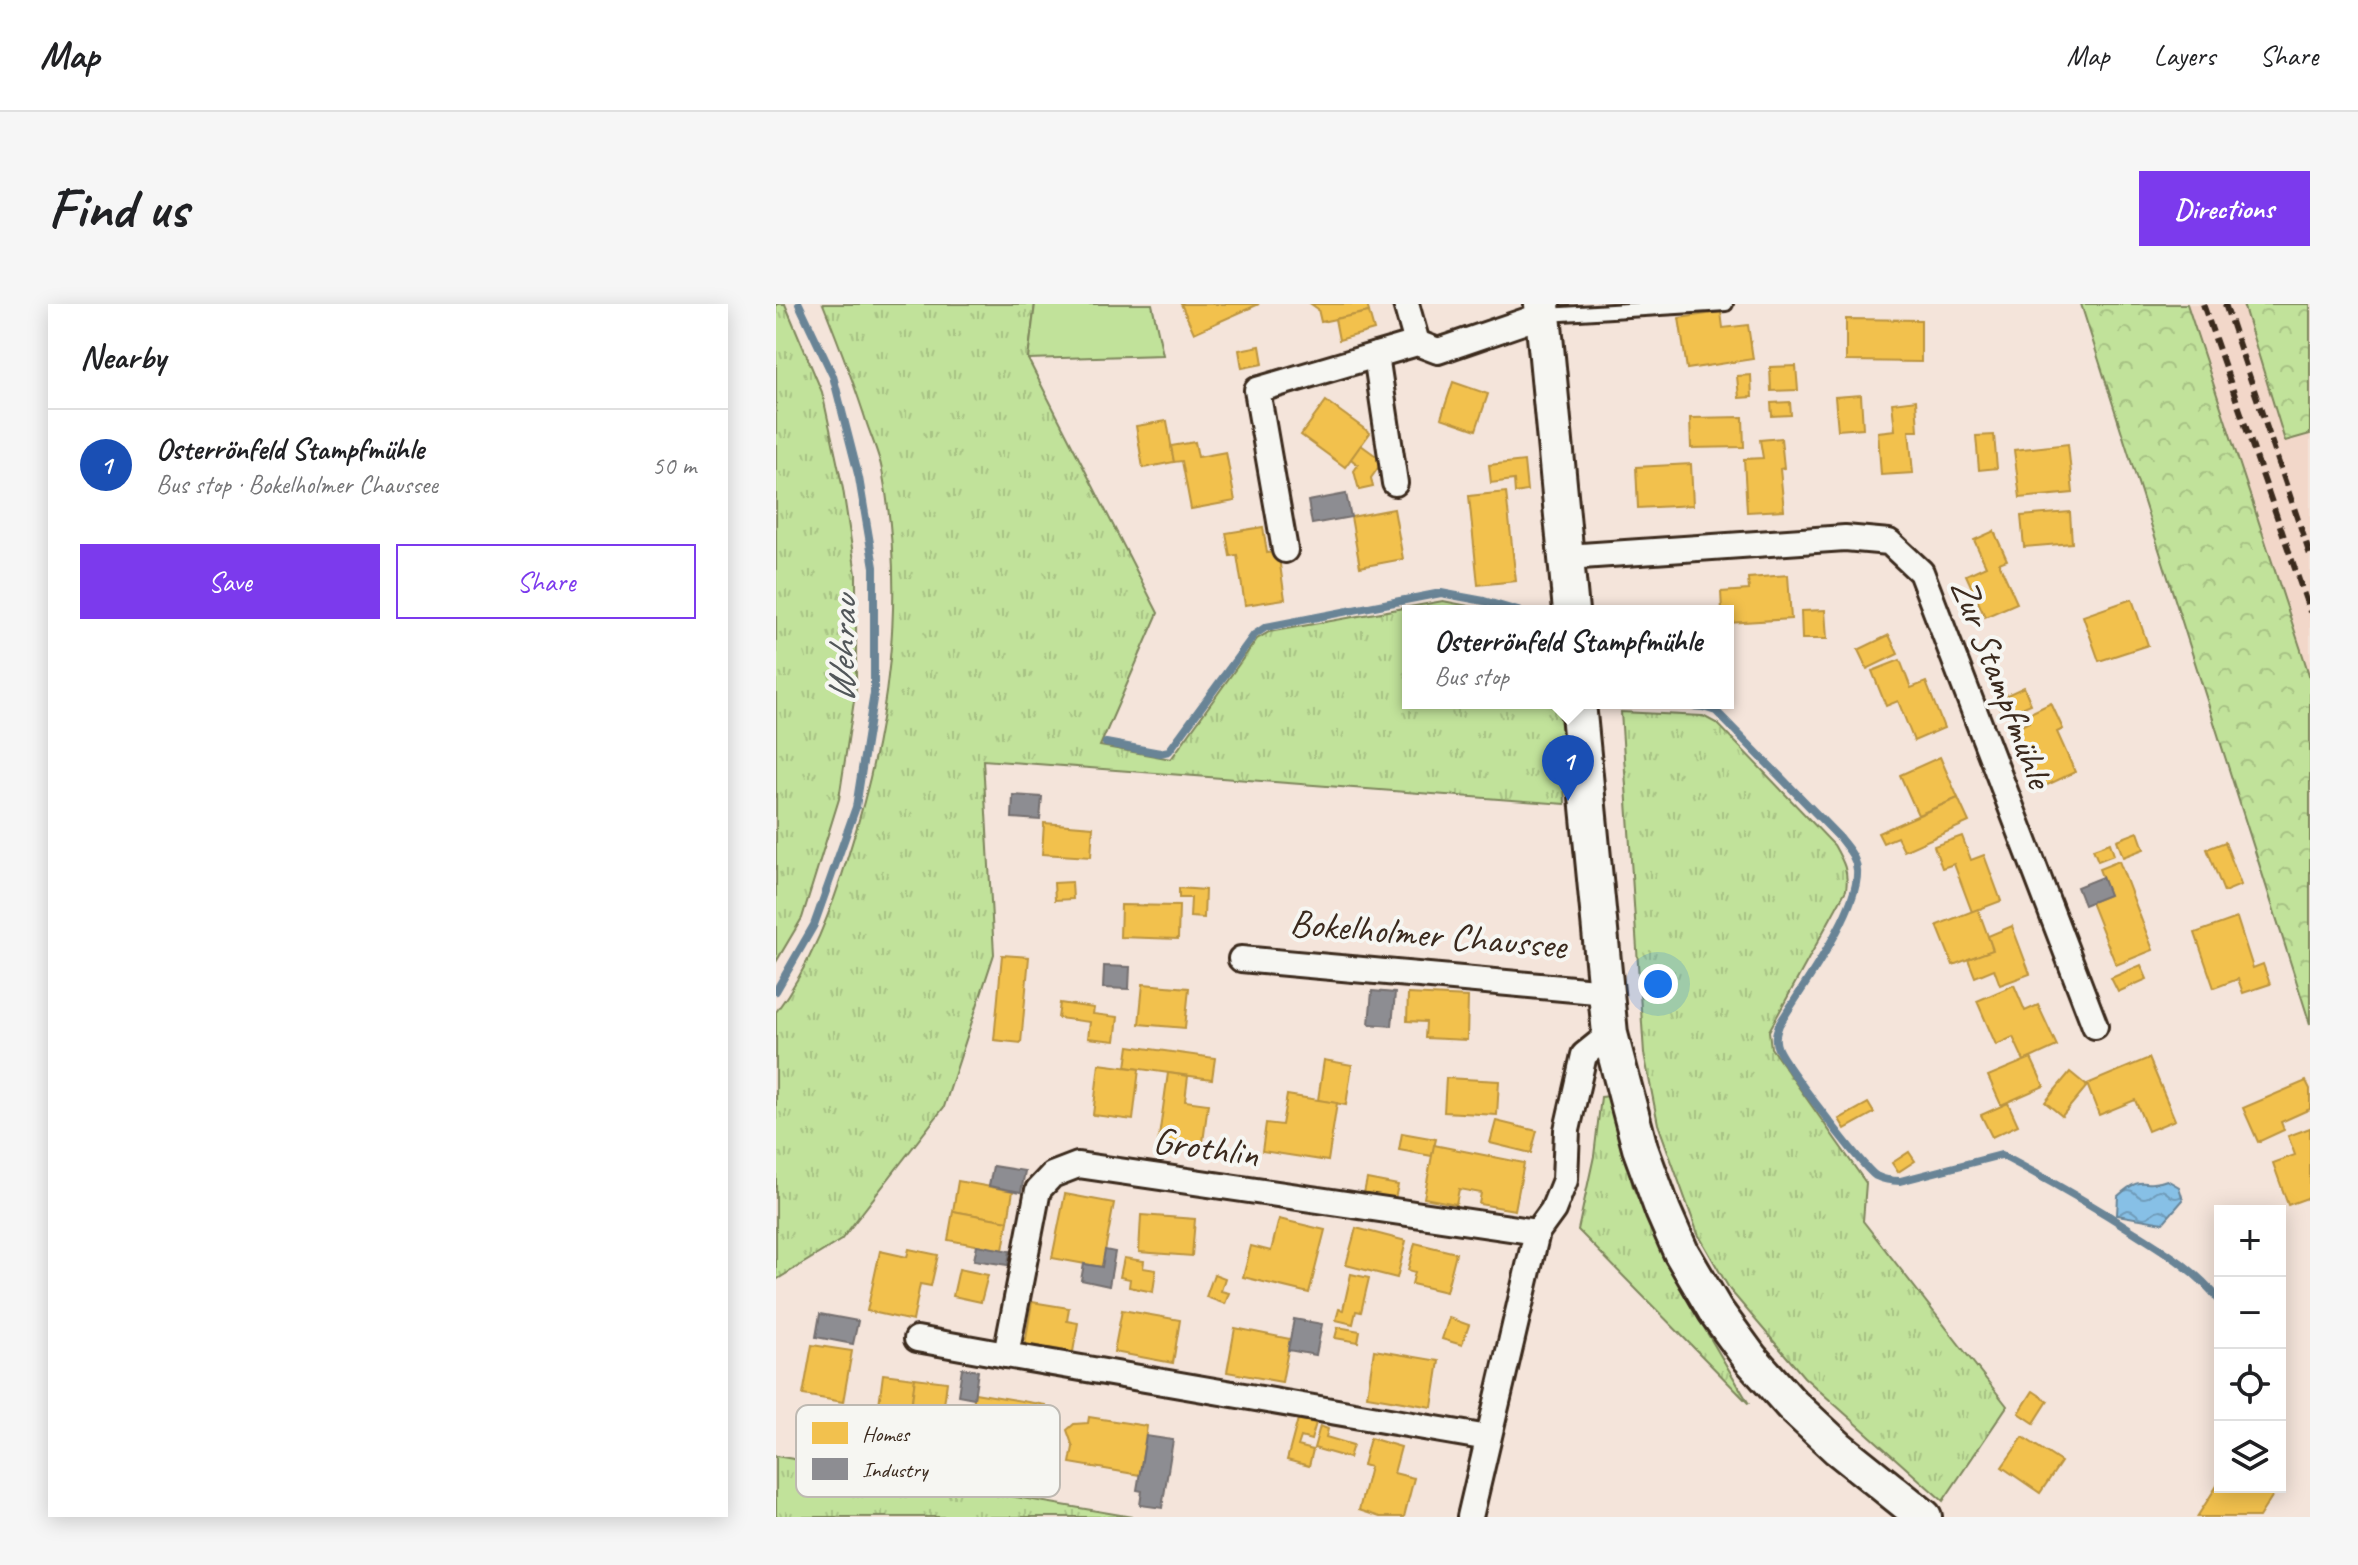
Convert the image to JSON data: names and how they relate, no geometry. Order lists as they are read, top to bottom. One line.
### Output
{"streets":{"main road":["Bokelholmer Chaussee"],"street":["Zur Stampfmühle","Grothlin"]},"water":["Wehrau"],"legend":["Homes","Industry"],"page":{"header":"Map","nav":["Map","Layers","Share"],"buttons":["Directions",["Save","Share"]],"title":"Find us","heading":"Nearby","list":[{"mark":"1","name":"Osterrönfeld Stampfmühle","note":"Bus stop · Bokelholmer Chaussee","value":"50 m"}],"popup":["Osterrönfeld Stampfmühle","Bus stop"],"pins":"1","map_buttons":["+","−"]}}
